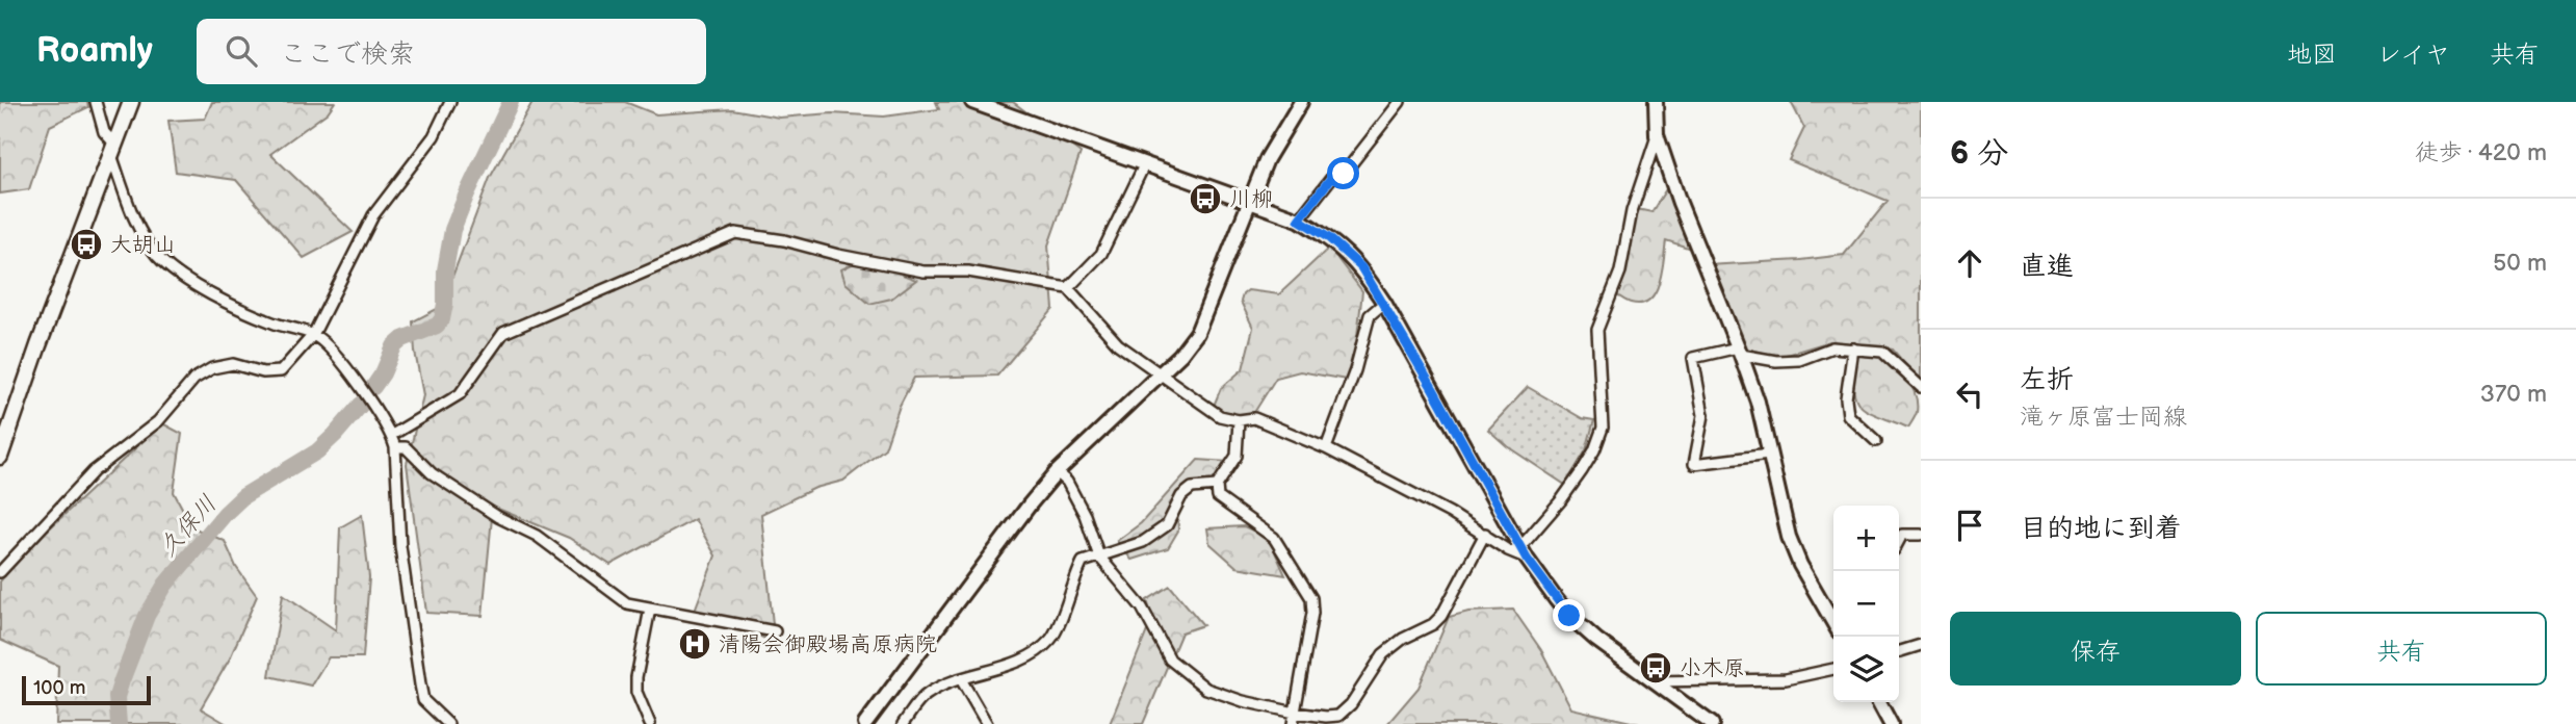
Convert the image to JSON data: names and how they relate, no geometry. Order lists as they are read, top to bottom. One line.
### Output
{"water":["久保川"],"places":{"bus stop":["川柳","大胡山","小木原"],"hospital":["清陽会御殿場高原病院"]},"scale_bar":"100 m","page":{"header":"Roamly","search":"ここで検索","nav":["地図","レイヤ","共有"],"heading":["6 分","徒歩 · 420 m"],"list":[["直進","50 m"],["左折","滝ヶ原富士岡線","370 m"],"目的地に到着"],"map_buttons":["+","−"],"buttons":["保存","共有"],"scale":"100 m"}}
